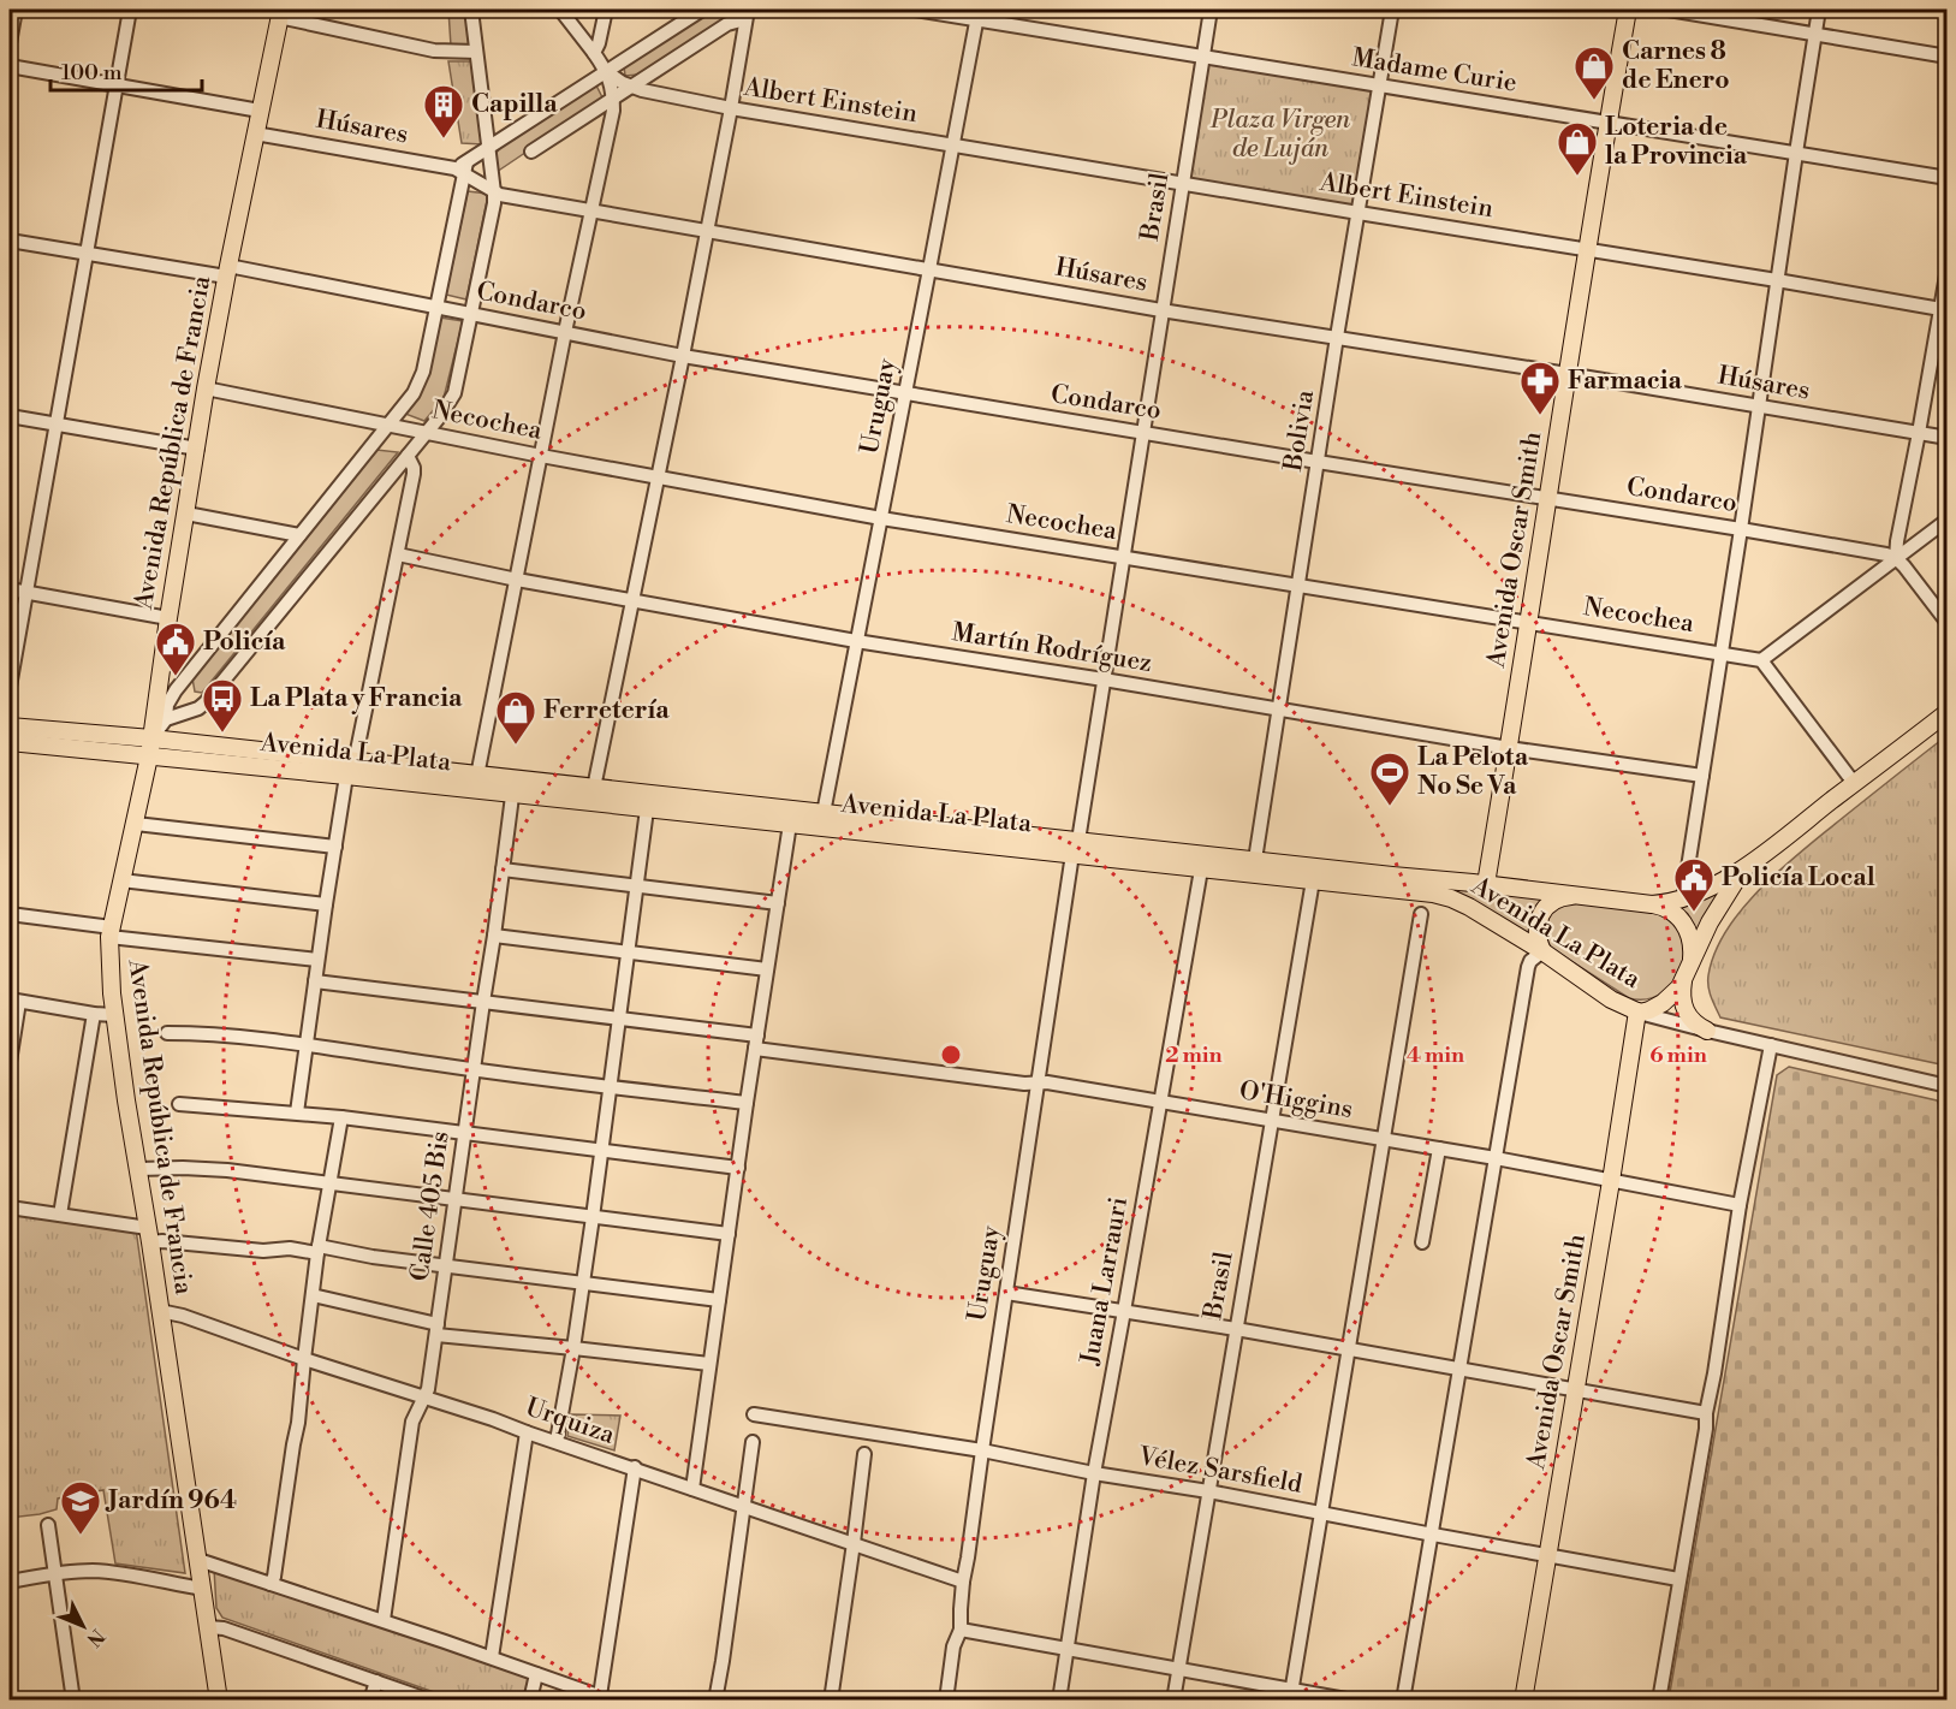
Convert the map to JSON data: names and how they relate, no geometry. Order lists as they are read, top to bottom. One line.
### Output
{"streets":{"main road":["Avenida República de Francia","Avenida Oscar Smith","Avenida La Plata"],"street":["Madame Curie","Albert Einstein","Húsares","Brasil","Condarco","Uruguay","Necochea","Bolivia","Martín Rodríguez","O'Higgins","Calle 405 Bis","Juana Larrauri","Urquiza","Vélez Sarsfield"]},"crossings":[["Madame Curie","Brasil"],["Madame Curie","Uruguay"],["Madame Curie","Bolivia"],["Madame Curie","Avenida Oscar Smith"],["Albert Einstein","Brasil"],["Albert Einstein","Uruguay"],["Albert Einstein","Bolivia"],["Albert Einstein","Avenida Oscar Smith"],["Húsares","Brasil"],["Húsares","Uruguay"],["Húsares","Bolivia"],["Húsares","Avenida República de Francia"],["Húsares","Avenida Oscar Smith"],["Brasil","Condarco"],["Brasil","Uruguay"],["Brasil","Necochea"],["Brasil","Martín Rodríguez"],["Brasil","Avenida La Plata"],["Brasil","O'Higgins"],["Brasil","Vélez Sarsfield"],["Condarco","Uruguay"],["Condarco","Bolivia"],["Condarco","Avenida República de Francia"],["Condarco","Avenida Oscar Smith"],["Uruguay","Necochea"],["Uruguay","Martín Rodríguez"],["Uruguay","Avenida La Plata"],["Uruguay","O'Higgins"],["Uruguay","Urquiza"],["Uruguay","Vélez Sarsfield"],["Necochea","Bolivia"],["Necochea","Avenida República de Francia"],["Necochea","Avenida Oscar Smith"],["Bolivia","Martín Rodríguez"],["Bolivia","Avenida La Plata"],["Avenida República de Francia","Avenida La Plata"],["Avenida República de Francia","Urquiza"],["Avenida Oscar Smith","Martín Rodríguez"],["Avenida Oscar Smith","Avenida La Plata"],["Avenida Oscar Smith","O'Higgins"],["Avenida Oscar Smith","Vélez Sarsfield"],["Avenida La Plata","Calle 405 Bis"],["Avenida La Plata","Juana Larrauri"],["O'Higgins","Calle 405 Bis"],["O'Higgins","Juana Larrauri"],["Calle 405 Bis","Urquiza"],["Juana Larrauri","Vélez Sarsfield"]],"parks":["Plaza Virgen de Luján"],"places":{"shop":["Carnes 8 de Enero","Loteria de la Provincia","Ferretería"],"building":["Capilla"],"pharmacy":["Farmacia"],"public building":["Policía","Policía Local"],"bus stop":["La Plata y Francia"],"sports":["La Pelota No Se Va"],"school or university":["Jardín 964"]},"scale_bar":"100 m","north":"bottom right","rings":["2 min","4 min","6 min"]}
